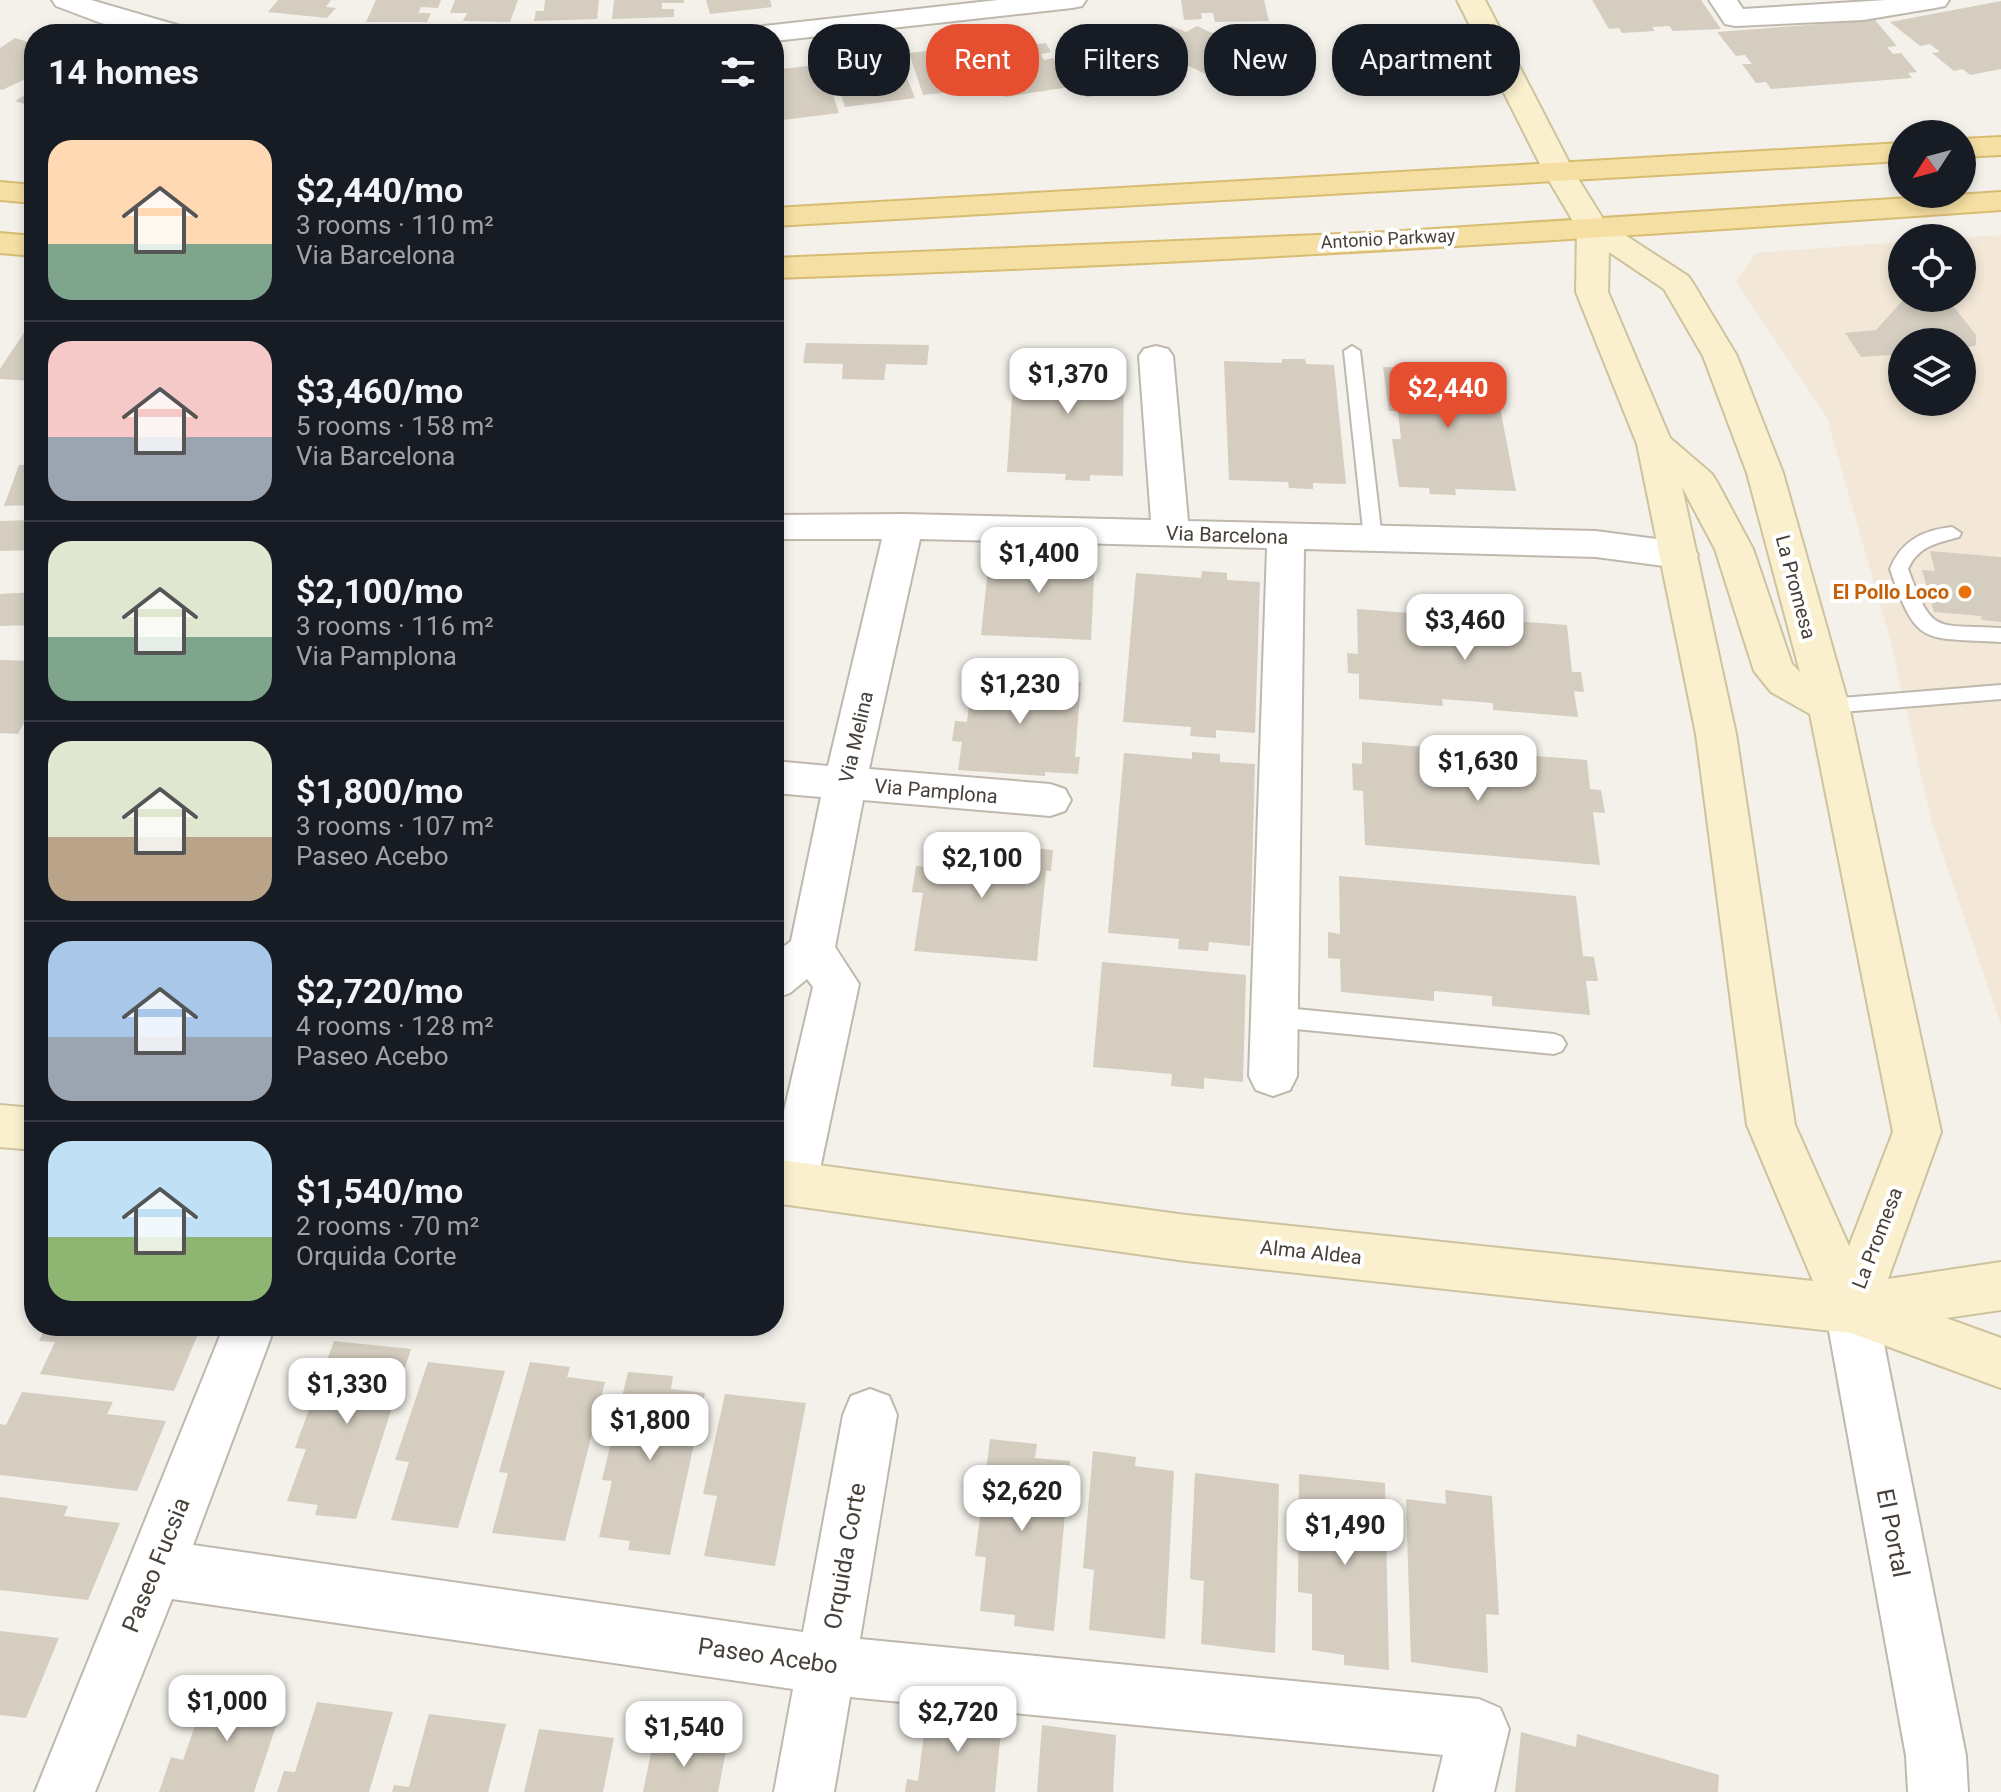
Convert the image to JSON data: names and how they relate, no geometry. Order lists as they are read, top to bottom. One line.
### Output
{"streets":{"main road":["Antonio Parkway","La Promesa","Alma Aldea"],"street":["Via Barcelona","Via Melina","Via Pamplona","El Portal","Orquida Corte","Paseo Fucsia","Paseo Acebo"]},"crossings":[["Antonio Parkway","La Promesa"],["Via Barcelona","La Promesa"],["Via Barcelona","Via Melina"],["La Promesa","Alma Aldea"],["La Promesa","El Portal"],["Via Melina","Via Pamplona"],["Alma Aldea","El Portal"],["Orquida Corte","Paseo Acebo"],["Paseo Fucsia","Paseo Acebo"]],"places":["El Pollo Loco"],"north":"bottom left","page":{"chip":["Buy","Rent","Filters","New","Apartment"],"heading":"14 homes","list":[{"name":"$2,440/mo","note":"3 rooms · 110 m² · Via Barcelona"},{"name":"$3,460/mo","note":"5 rooms · 158 m² · Via Barcelona"},{"name":"$2,100/mo","note":"3 rooms · 116 m² · Via Pamplona"},{"name":"$1,800/mo","note":"3 rooms · 107 m² · Paseo Acebo"},{"name":"$2,720/mo","note":"4 rooms · 128 m² · Paseo Acebo"},{"name":"$1,540/mo","note":"2 rooms · 70 m² · Orquida Corte"}],"price":["$1,370","$2,440","$1,400","$3,460","$1,230","$1,630","$2,100","$1,330","$1,800","$2,620","$1,490","$1,000","$2,720","$1,540"]}}
